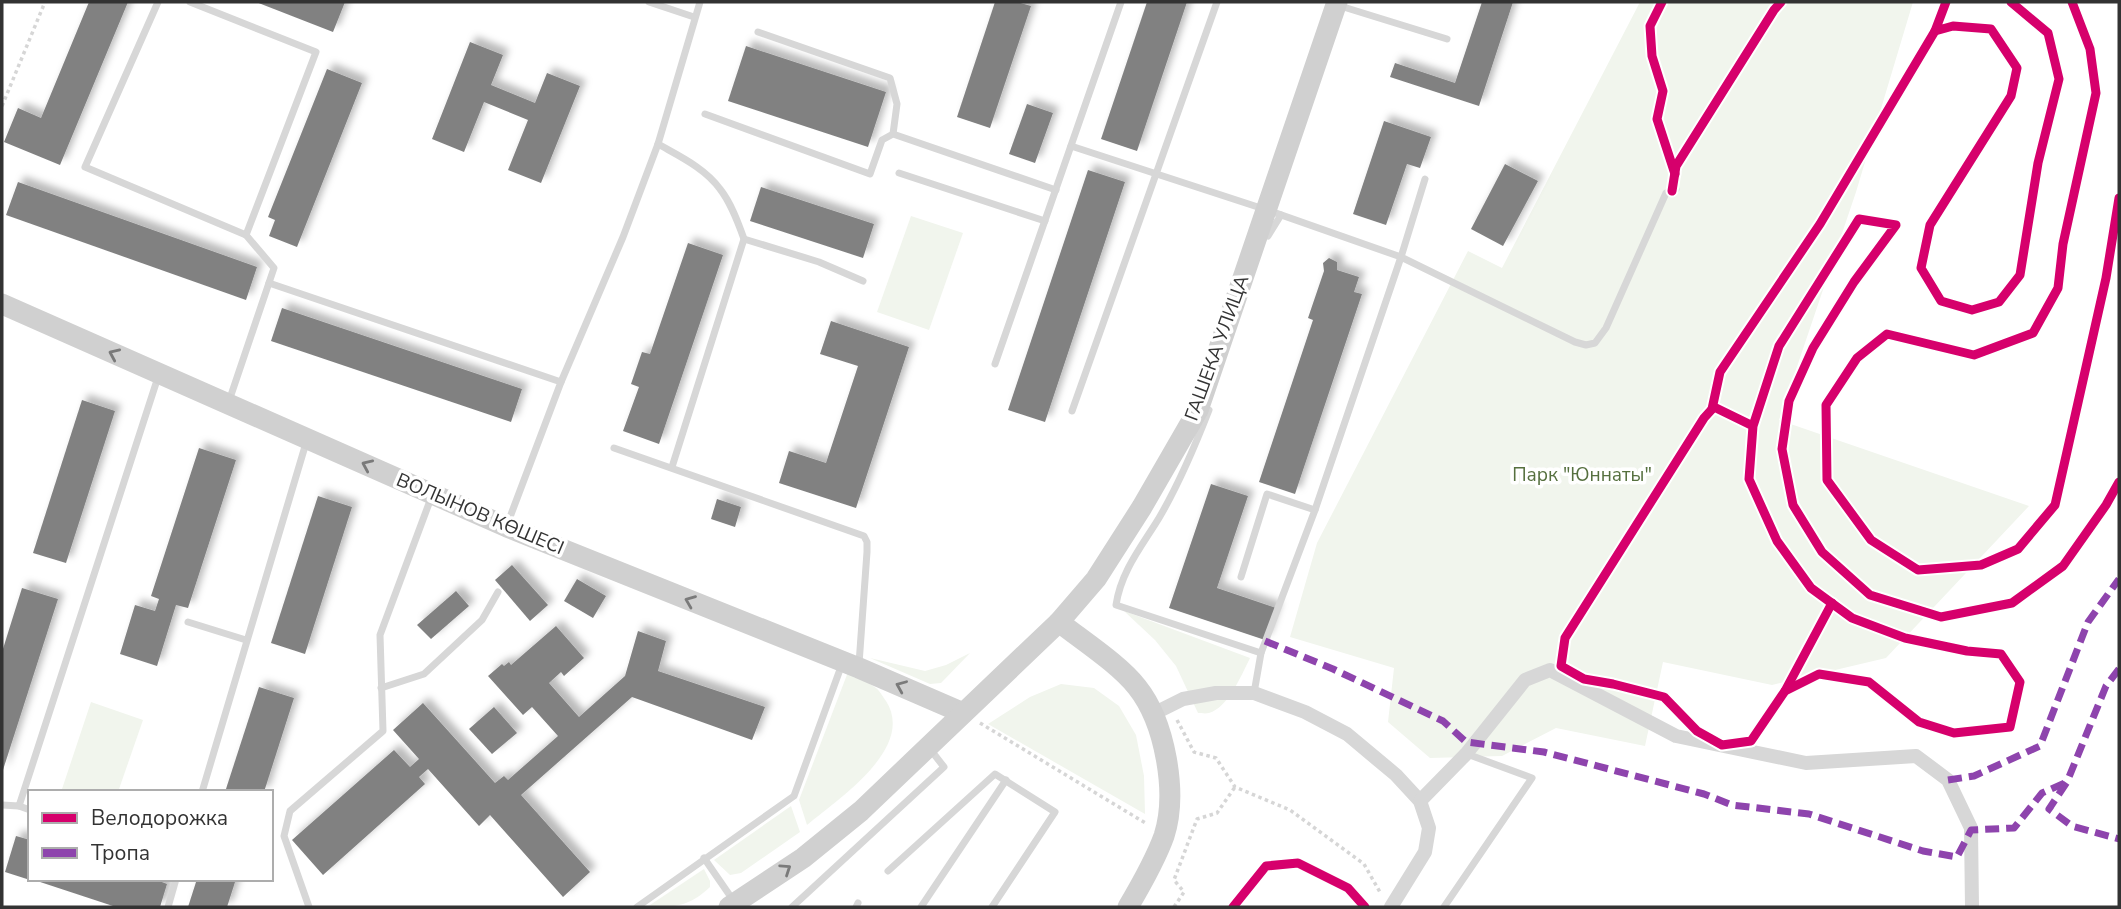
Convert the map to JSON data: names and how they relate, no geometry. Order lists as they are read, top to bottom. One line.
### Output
{"streets":{"street":["ГАШЕКА УЛИЦА","ВОЛЫНОВ КӨШЕСІ"]},"crossings":[["ГАШЕКА УЛИЦА","ВОЛЫНОВ КӨШЕСІ"]],"one_way":["ВОЛЫНОВ КӨШЕСІ"],"parks":["Парк \"Юннаты\""],"legend":["Велодорожка","Тропа"]}
